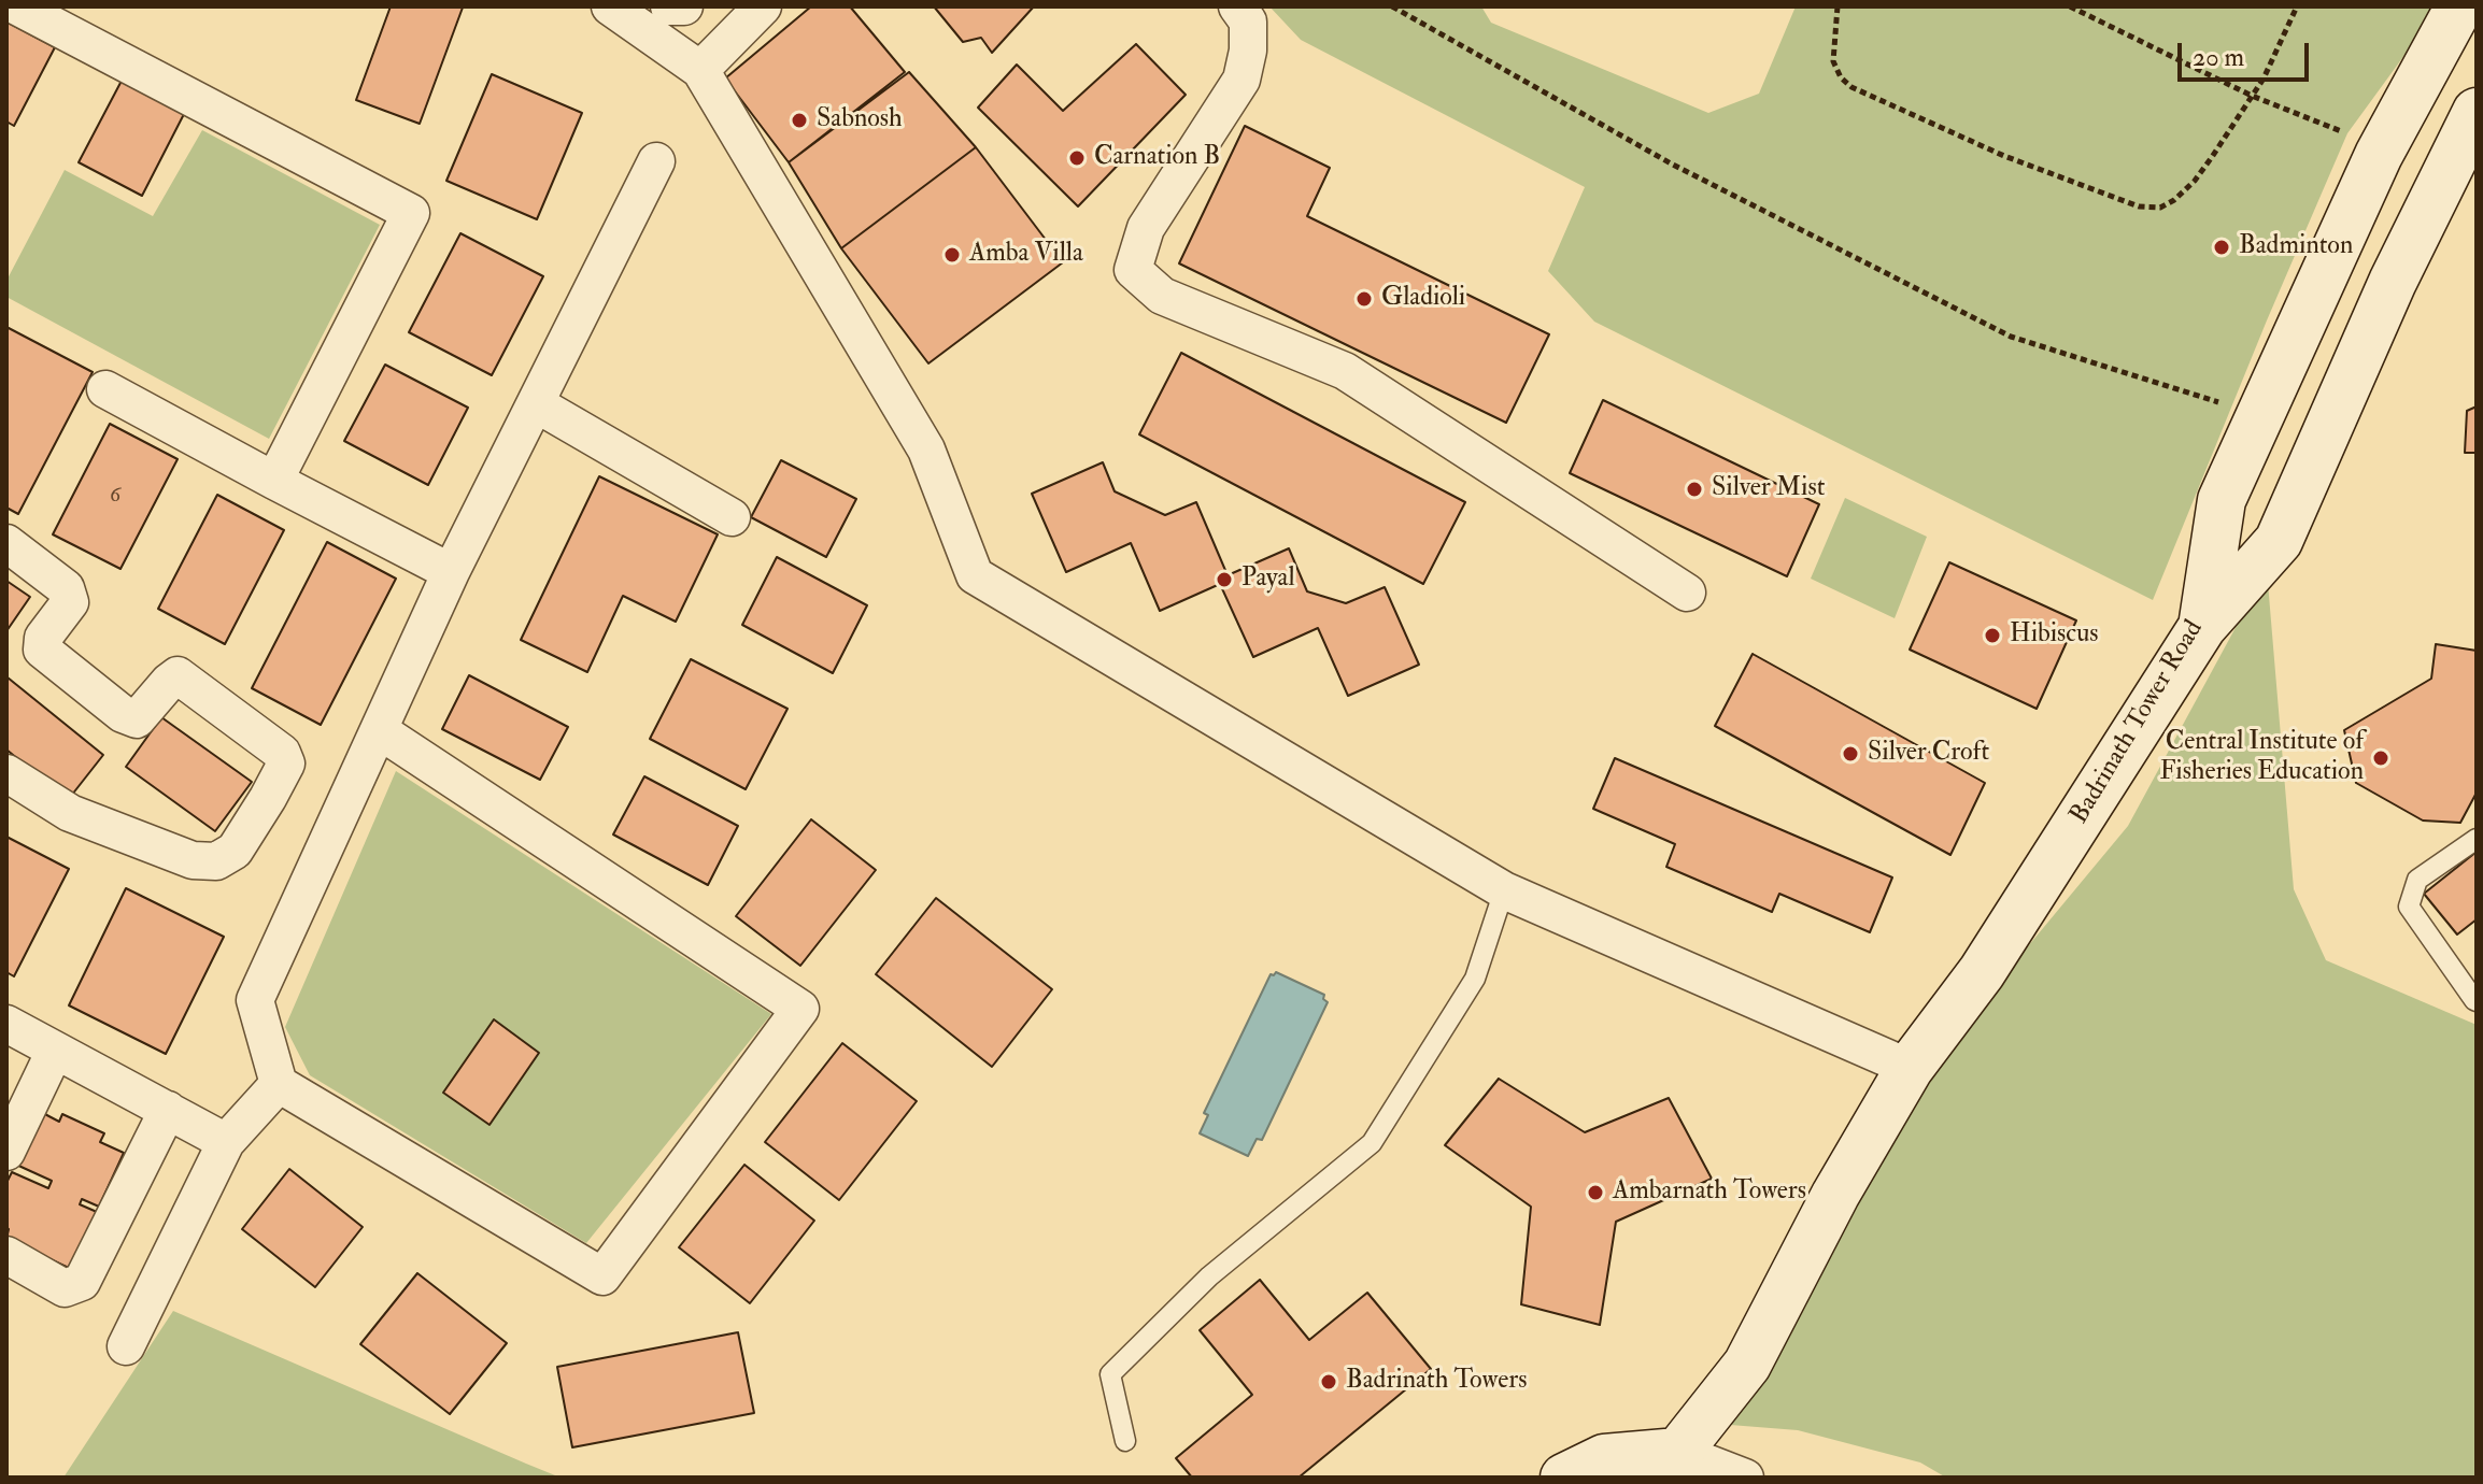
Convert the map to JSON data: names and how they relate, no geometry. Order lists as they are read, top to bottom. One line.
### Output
{"streets":{"street":["Badrinath Tower Road"]},"places":["Sabnosh","Carnation B","Badminton","Amba Villa","Gladioli","Silver Mist","Payal","Hibiscus","Silver Croft","Central Institute of Fisheries Education","Ambarnath Towers","Badrinath Towers"],"house_numbers":["6"],"scale_bar":"20 m"}
